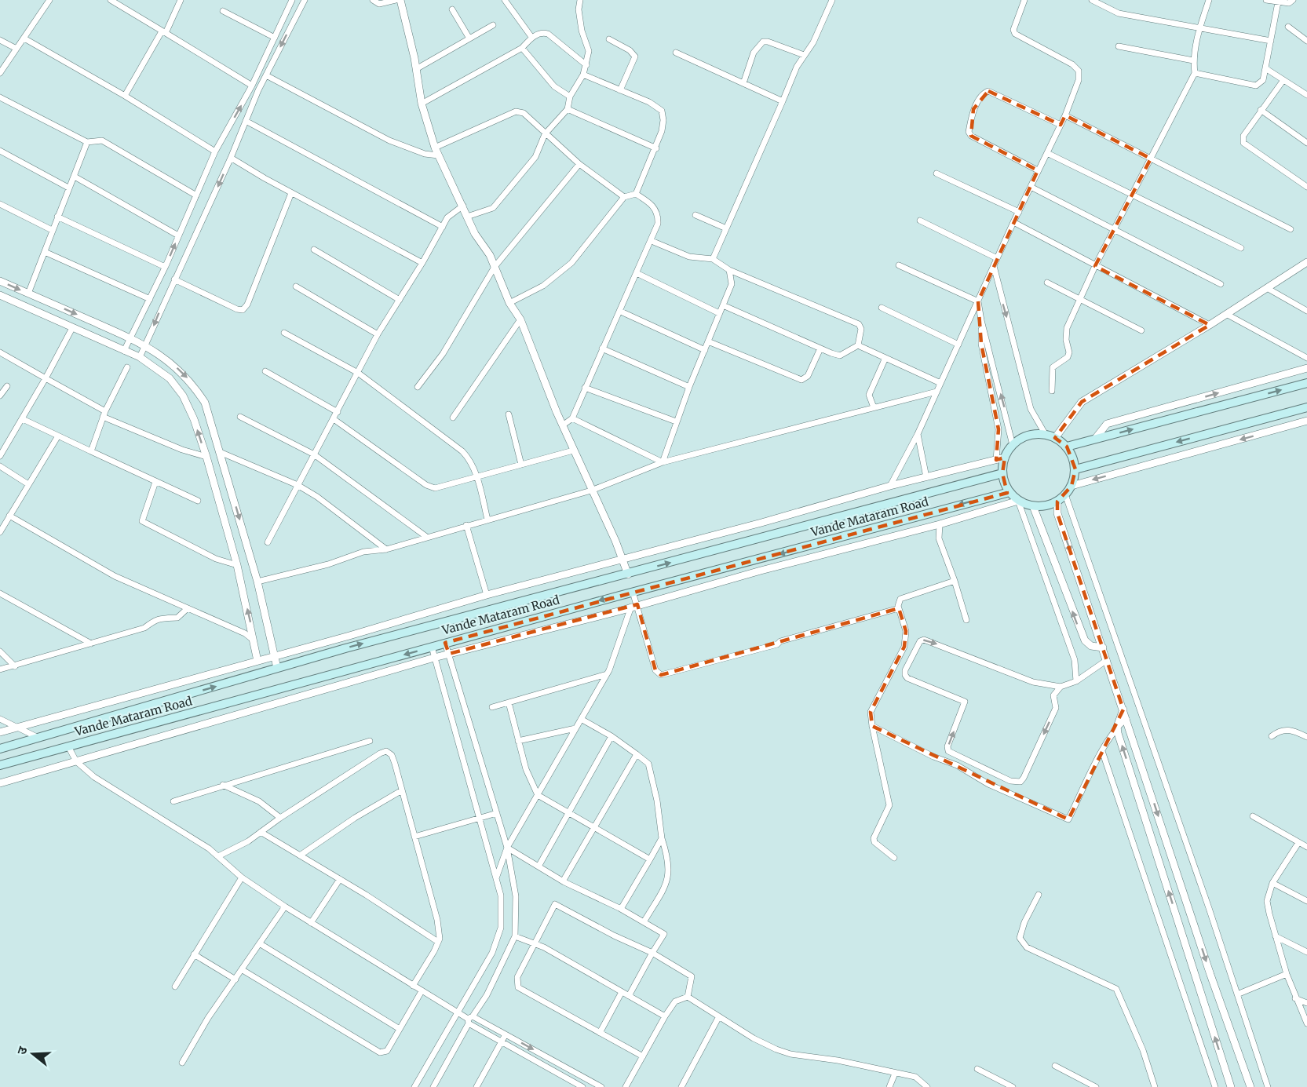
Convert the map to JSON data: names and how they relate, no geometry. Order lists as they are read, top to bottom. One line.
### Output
{"streets":{"main road":["Vande Mataram Road"]},"north":"left"}
